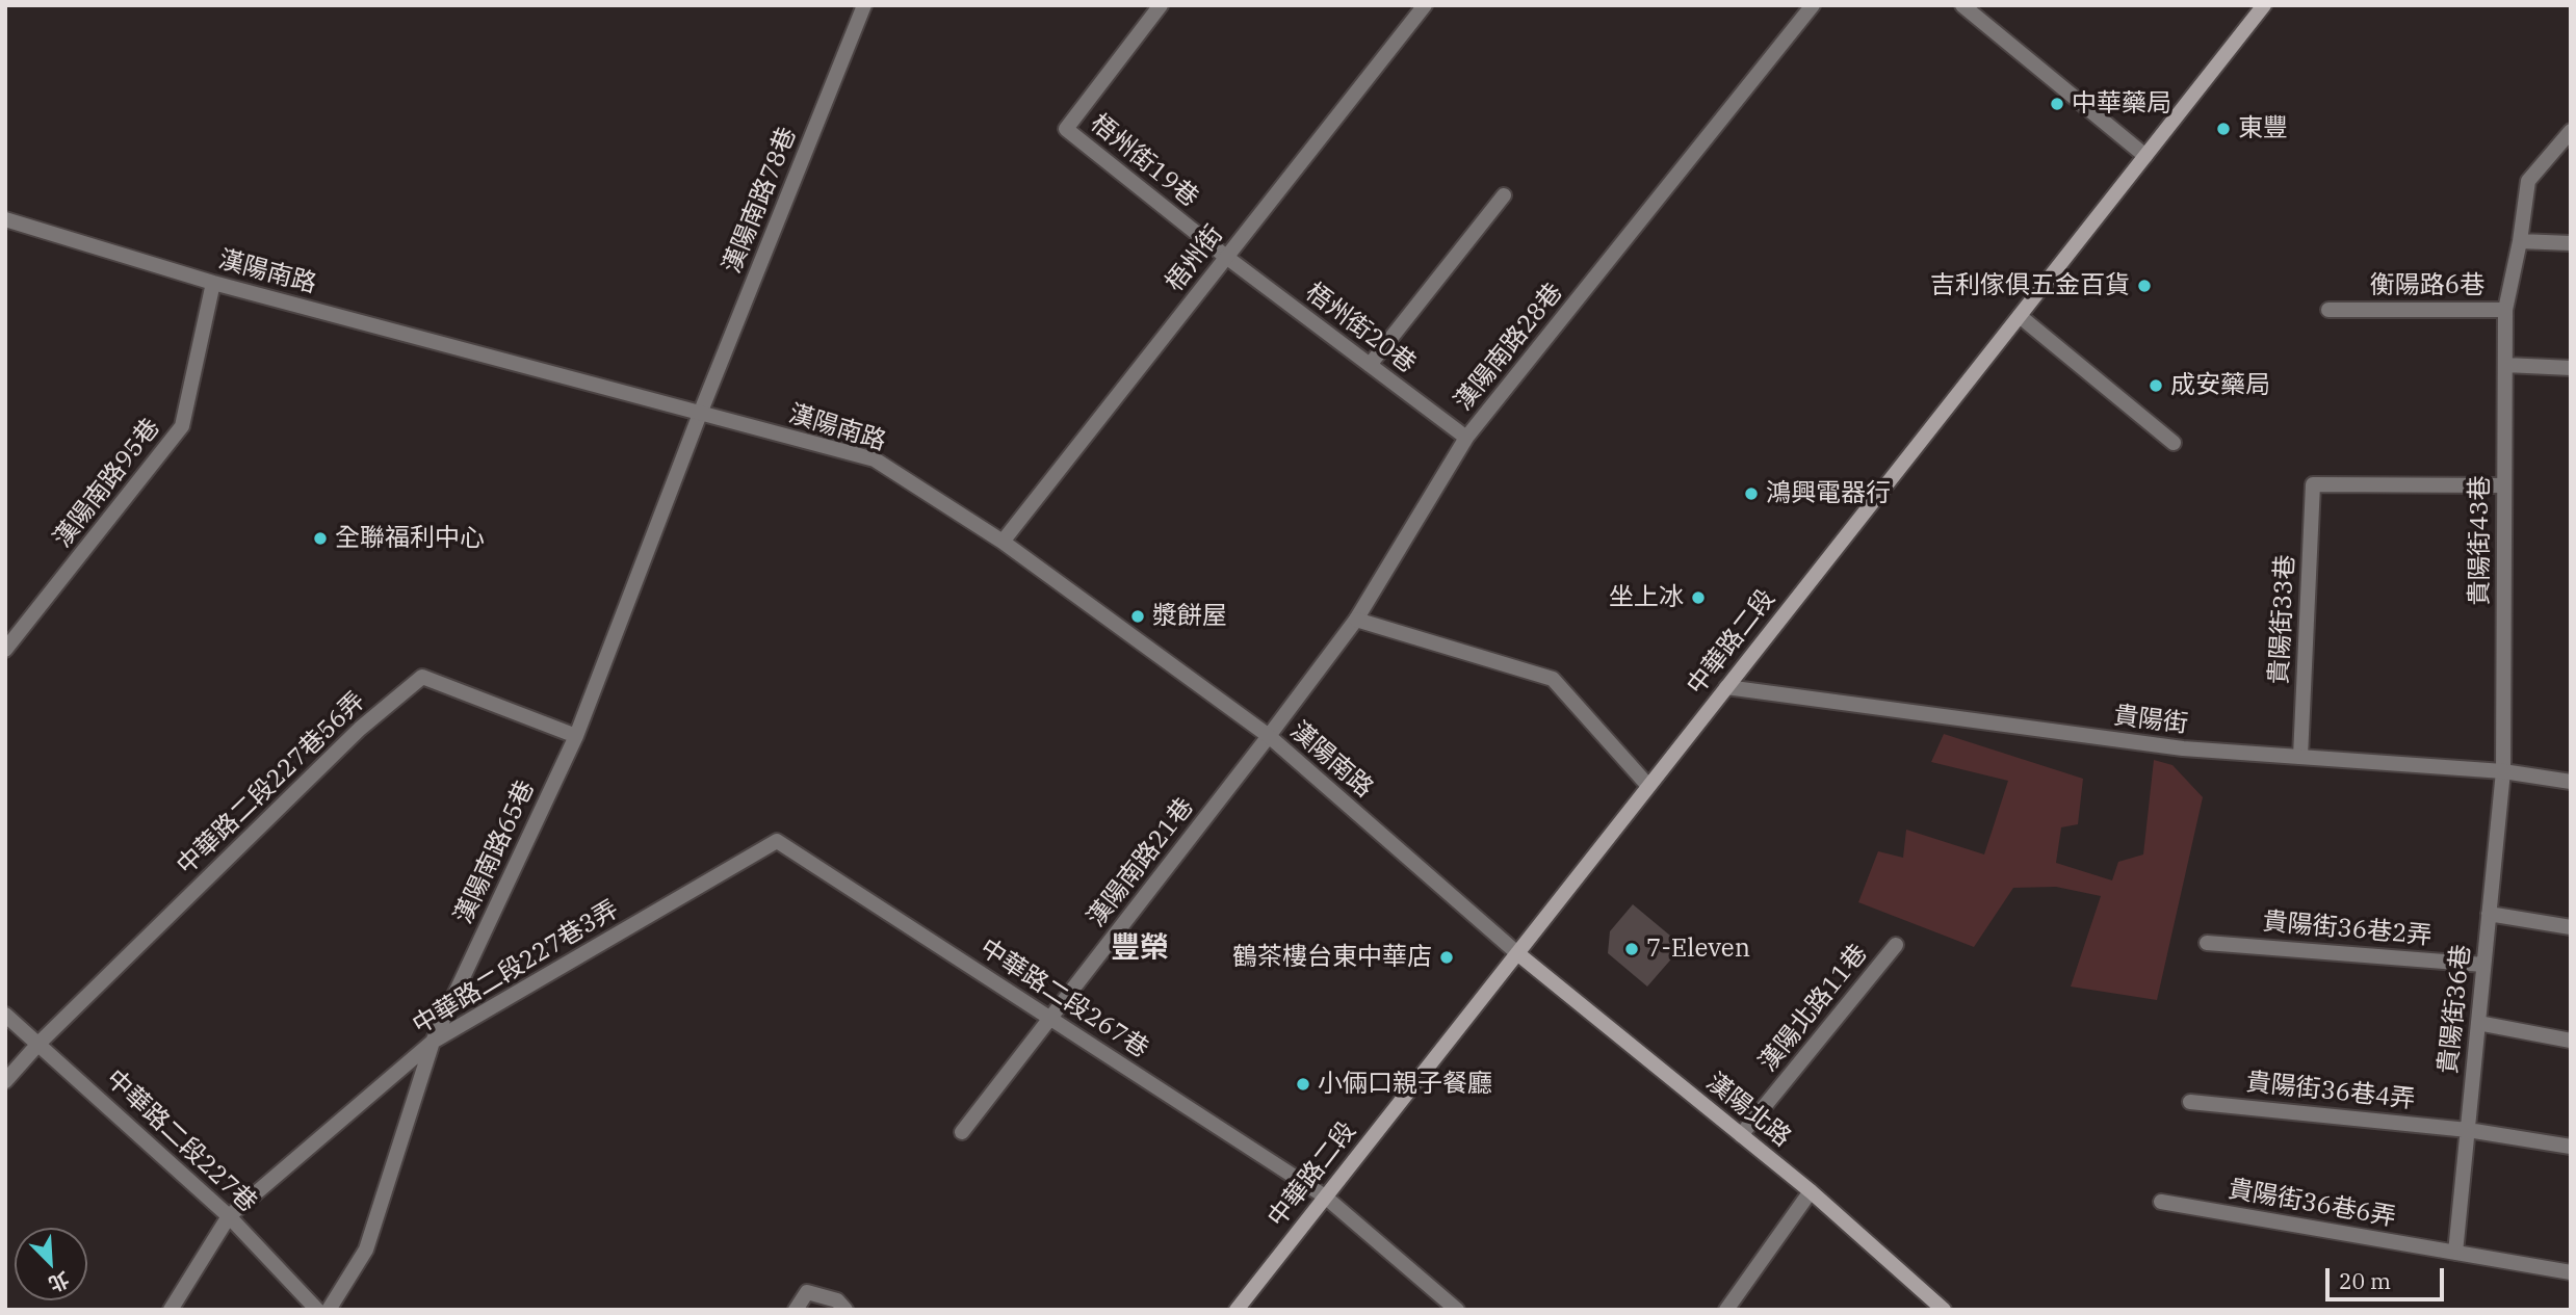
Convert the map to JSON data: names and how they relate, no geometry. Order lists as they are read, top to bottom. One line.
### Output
{"streets":{"street":["梧州街19巷","漢陽南路78巷","梧州街","漢陽南路","衡陽路6巷","梧州街20巷","漢陽南路28巷","漢陽南路95巷","貴陽街43巷","貴陽街33巷","中華路二段","貴陽街","中華路二段227巷56弄","漢陽南路65巷","漢陽南路21巷","貴陽街36巷2弄","中華路二段227巷3弄","中華路二段267巷","漢陽北路11巷","貴陽街36巷","貴陽街36巷4弄","漢陽北路","中華路二段227巷","貴陽街36巷6弄"]},"crossings":[["梧州街19巷","梧州街"],["梧州街19巷","梧州街20巷"],["漢陽南路78巷","漢陽南路"],["漢陽南路78巷","漢陽南路65巷"],["梧州街","漢陽南路"],["梧州街","梧州街20巷"],["漢陽南路","漢陽南路28巷"],["漢陽南路","漢陽南路95巷"],["漢陽南路","中華路二段"],["漢陽南路","漢陽南路65巷"],["漢陽南路","漢陽南路21巷"],["漢陽南路","漢陽北路"],["衡陽路6巷","貴陽街43巷"],["梧州街20巷","漢陽南路28巷"],["漢陽南路28巷","漢陽南路21巷"],["貴陽街43巷","貴陽街33巷"],["貴陽街43巷","貴陽街"],["貴陽街43巷","貴陽街36巷"],["貴陽街33巷","貴陽街"],["中華路二段","貴陽街"],["中華路二段","中華路二段267巷"],["中華路二段","漢陽北路"],["貴陽街","貴陽街36巷"],["中華路二段227巷56弄","漢陽南路65巷"],["中華路二段227巷56弄","中華路二段227巷"],["漢陽南路65巷","中華路二段227巷3弄"],["漢陽南路21巷","中華路二段267巷"],["貴陽街36巷2弄","貴陽街36巷"],["中華路二段227巷3弄","中華路二段267巷"],["中華路二段227巷3弄","中華路二段227巷"],["漢陽北路11巷","漢陽北路"],["貴陽街36巷","貴陽街36巷4弄"],["貴陽街36巷","貴陽街36巷6弄"]],"districts":["豐榮"],"places":["中華藥局","東豐","吉利傢俱五金百貨","成安藥局","鴻興電器行","全聯福利中心","坐上冰","漿餅屋","7-Eleven","鶴茶樓台東中華店","小倆口親子餐廳"],"scale_bar":"20 m","north":"bottom right"}
